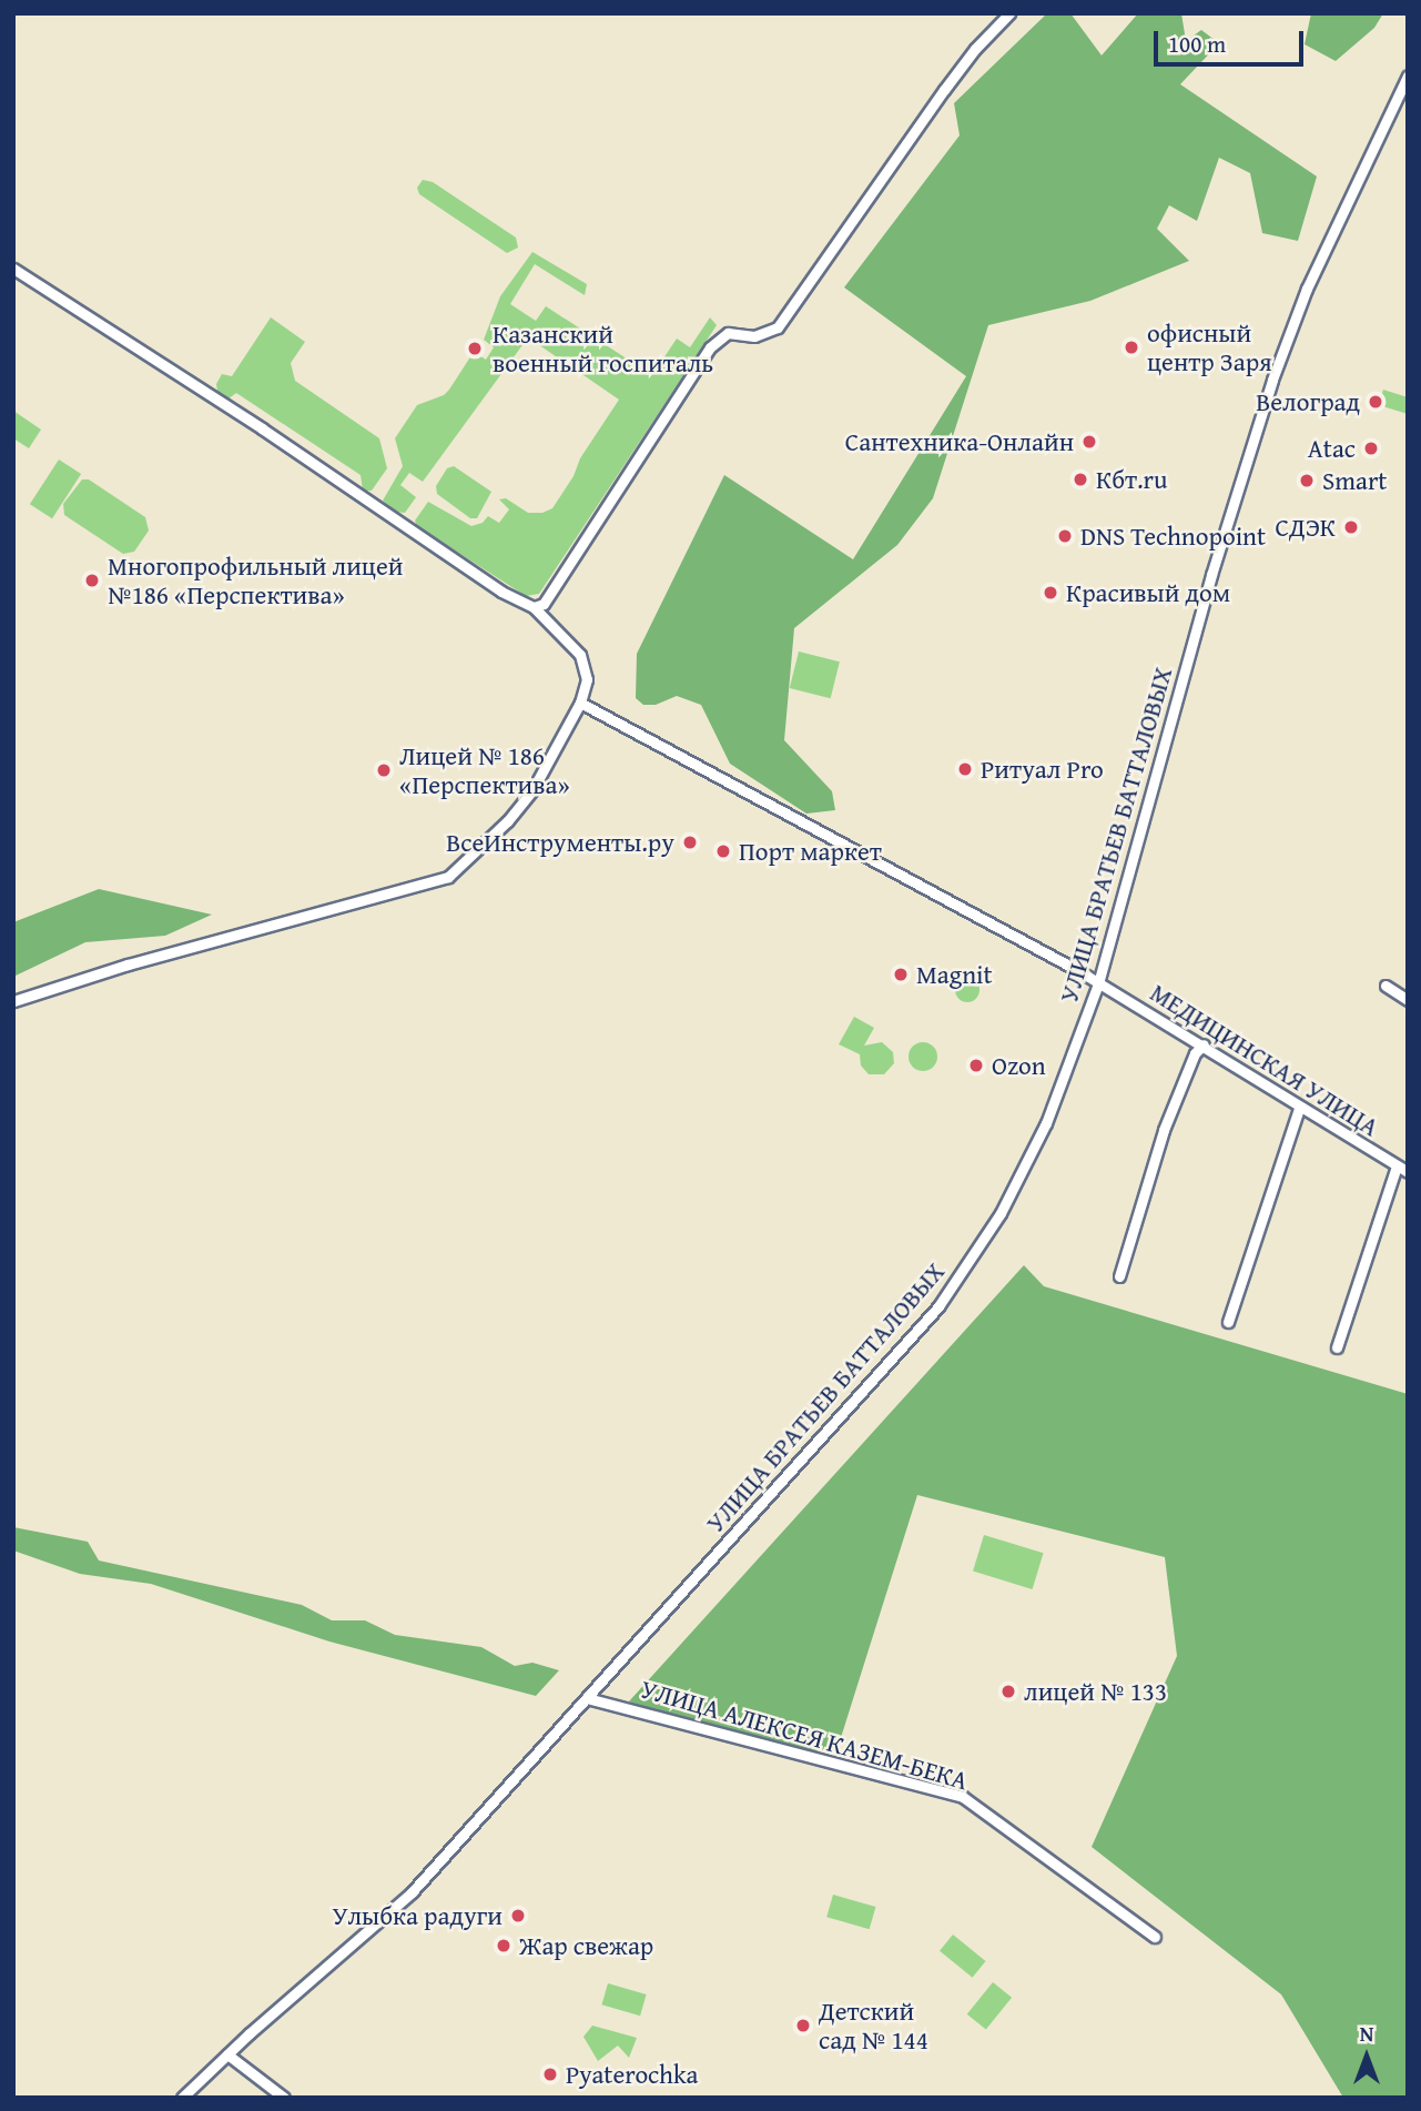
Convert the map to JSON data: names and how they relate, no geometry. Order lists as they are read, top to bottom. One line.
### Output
{"streets":{"street":["УЛИЦА БРАТЬЕВ БАТТАЛОВЫХ","МЕДИЦИНСКАЯ УЛИЦА","УЛИЦА АЛЕКСЕЯ КАЗЕМ-БЕКА"]},"crossings":[["УЛИЦА БРАТЬЕВ БАТТАЛОВЫХ","МЕДИЦИНСКАЯ УЛИЦА"],["УЛИЦА БРАТЬЕВ БАТТАЛОВЫХ","УЛИЦА АЛЕКСЕЯ КАЗЕМ-БЕКА"]],"places":["офисный центр Заря","Казанский военный госпиталь","Велоград","Сантехника-Онлайн","Atac","Кбт.ru","Smart","СДЭК","DNS Technopoint","Многопрофильный лицей №186 «Перспектива»","Красивый дом","Ритуал Pro","Лицей № 186 «Перспектива»","ВсеИнструменты.ру","Порт маркет","Magnit","Ozon","лицей № 133","Улыбка радуги","Жар свежар","Детский сад № 144","Pyaterochka"],"scale_bar":"100 m","north":"top"}
